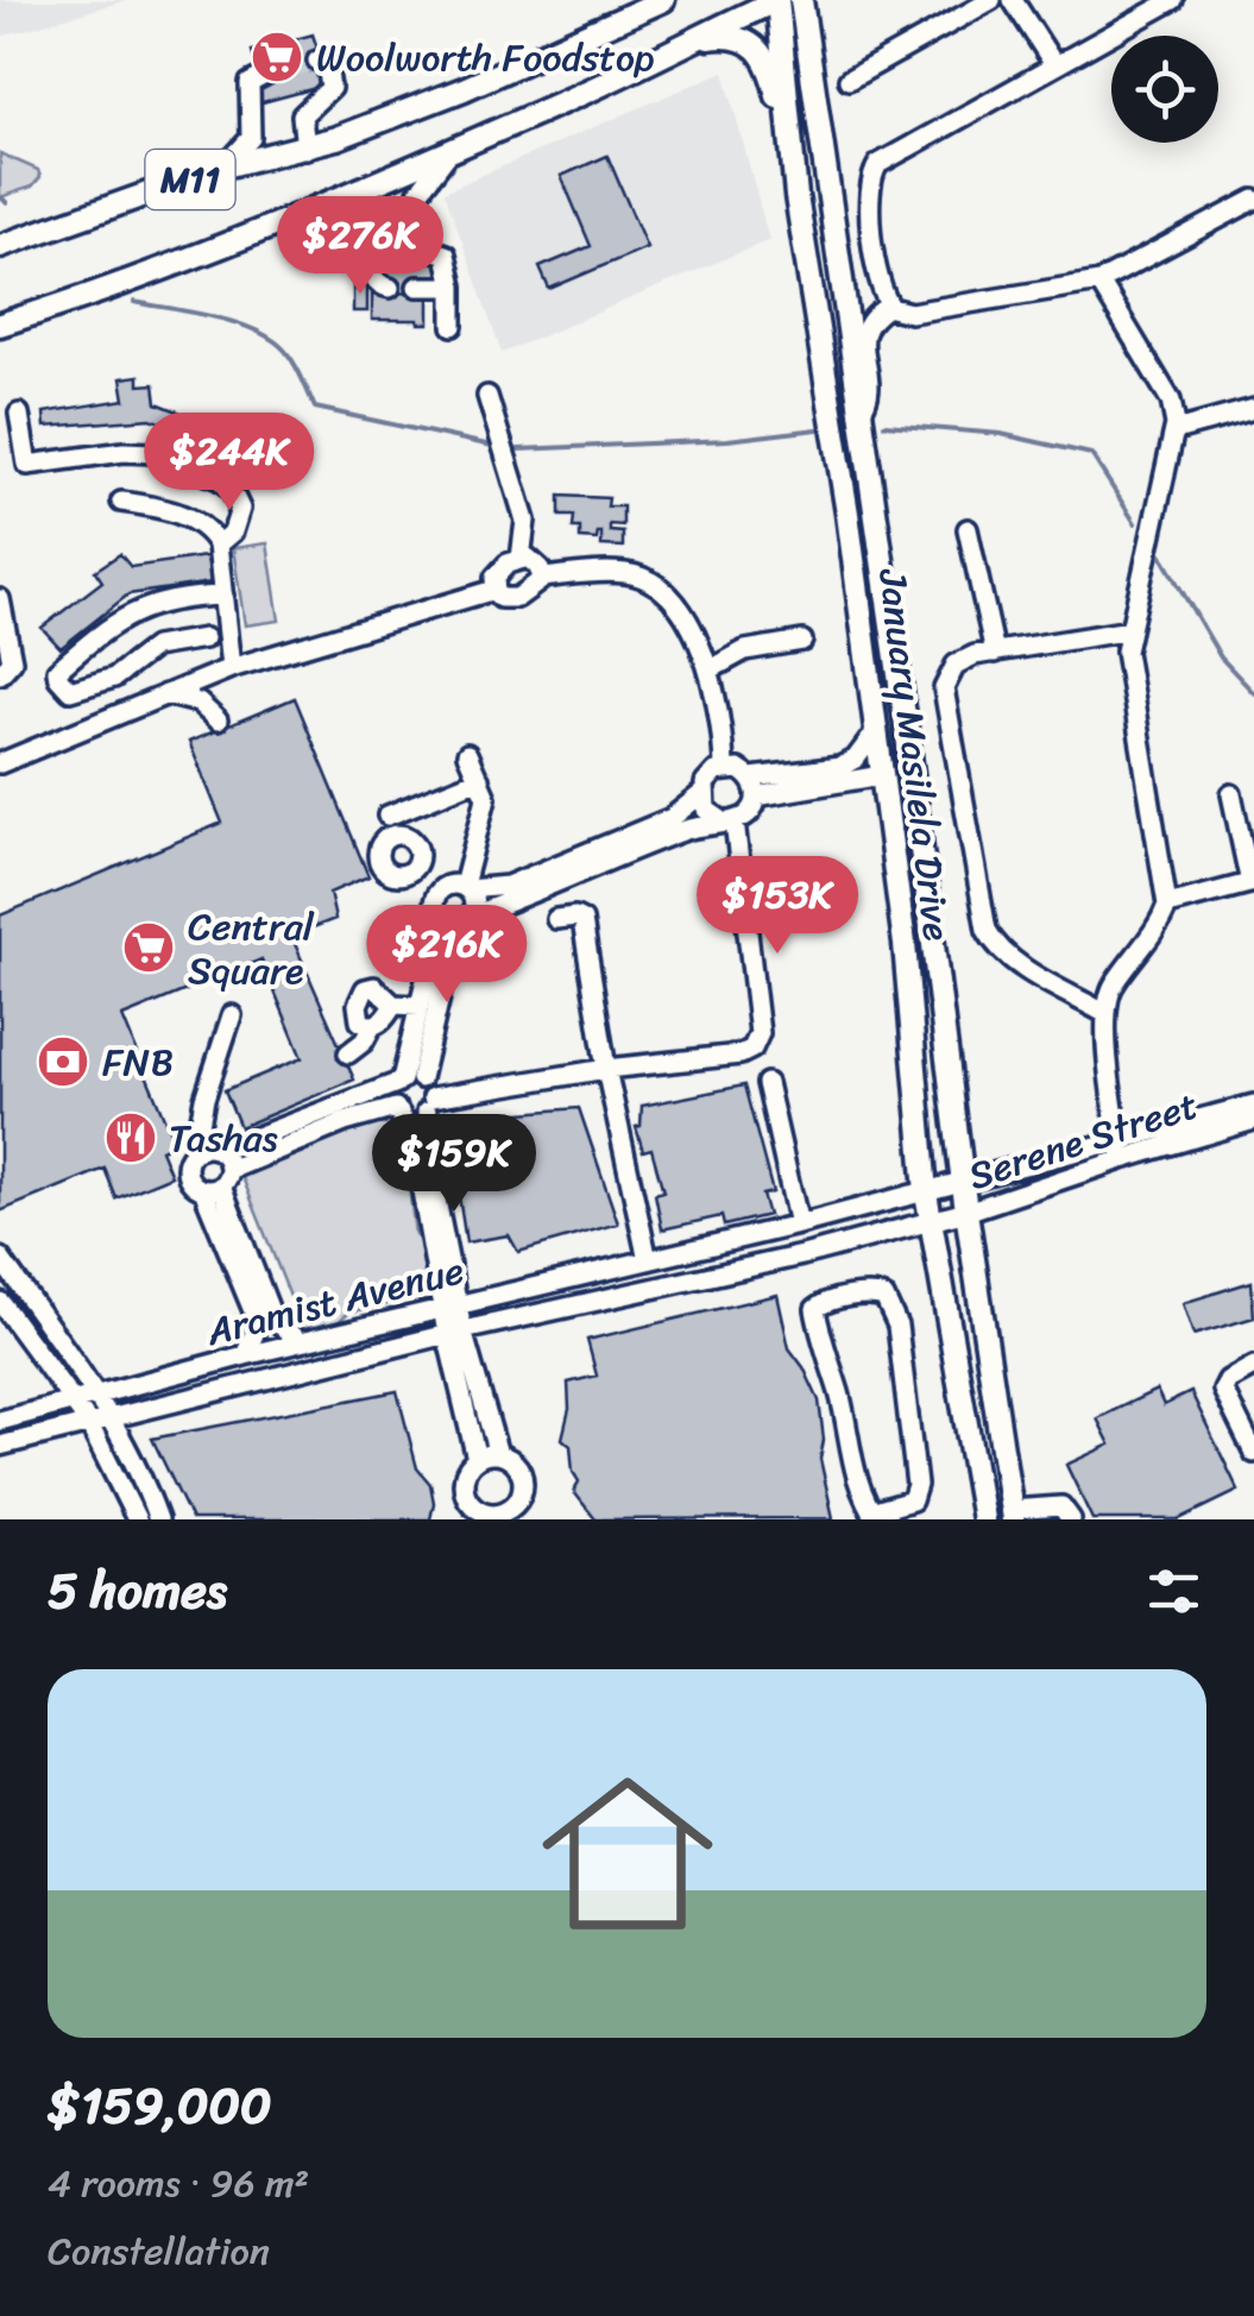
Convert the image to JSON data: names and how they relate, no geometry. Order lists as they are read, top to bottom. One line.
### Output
{"streets":{"main road":["M11","January Masilela Drive"],"street":["Serene Street","Aramist Avenue"]},"crossings":[["M11","January Masilela Drive"],["January Masilela Drive","Serene Street"],["January Masilela Drive","Aramist Avenue"],["Serene Street","Aramist Avenue"]],"places":{"supermarket":["Woolworth Foodstop","Central Square"],"bank":["FNB"],"restaurant":["Tashas"]},"page":{"price":["$276K","$244K","$153K","$216K","$159K"],"heading":"5 homes","list":[{"name":"$159,000","note":"4 rooms · 96 m² · Constellation"}]}}
